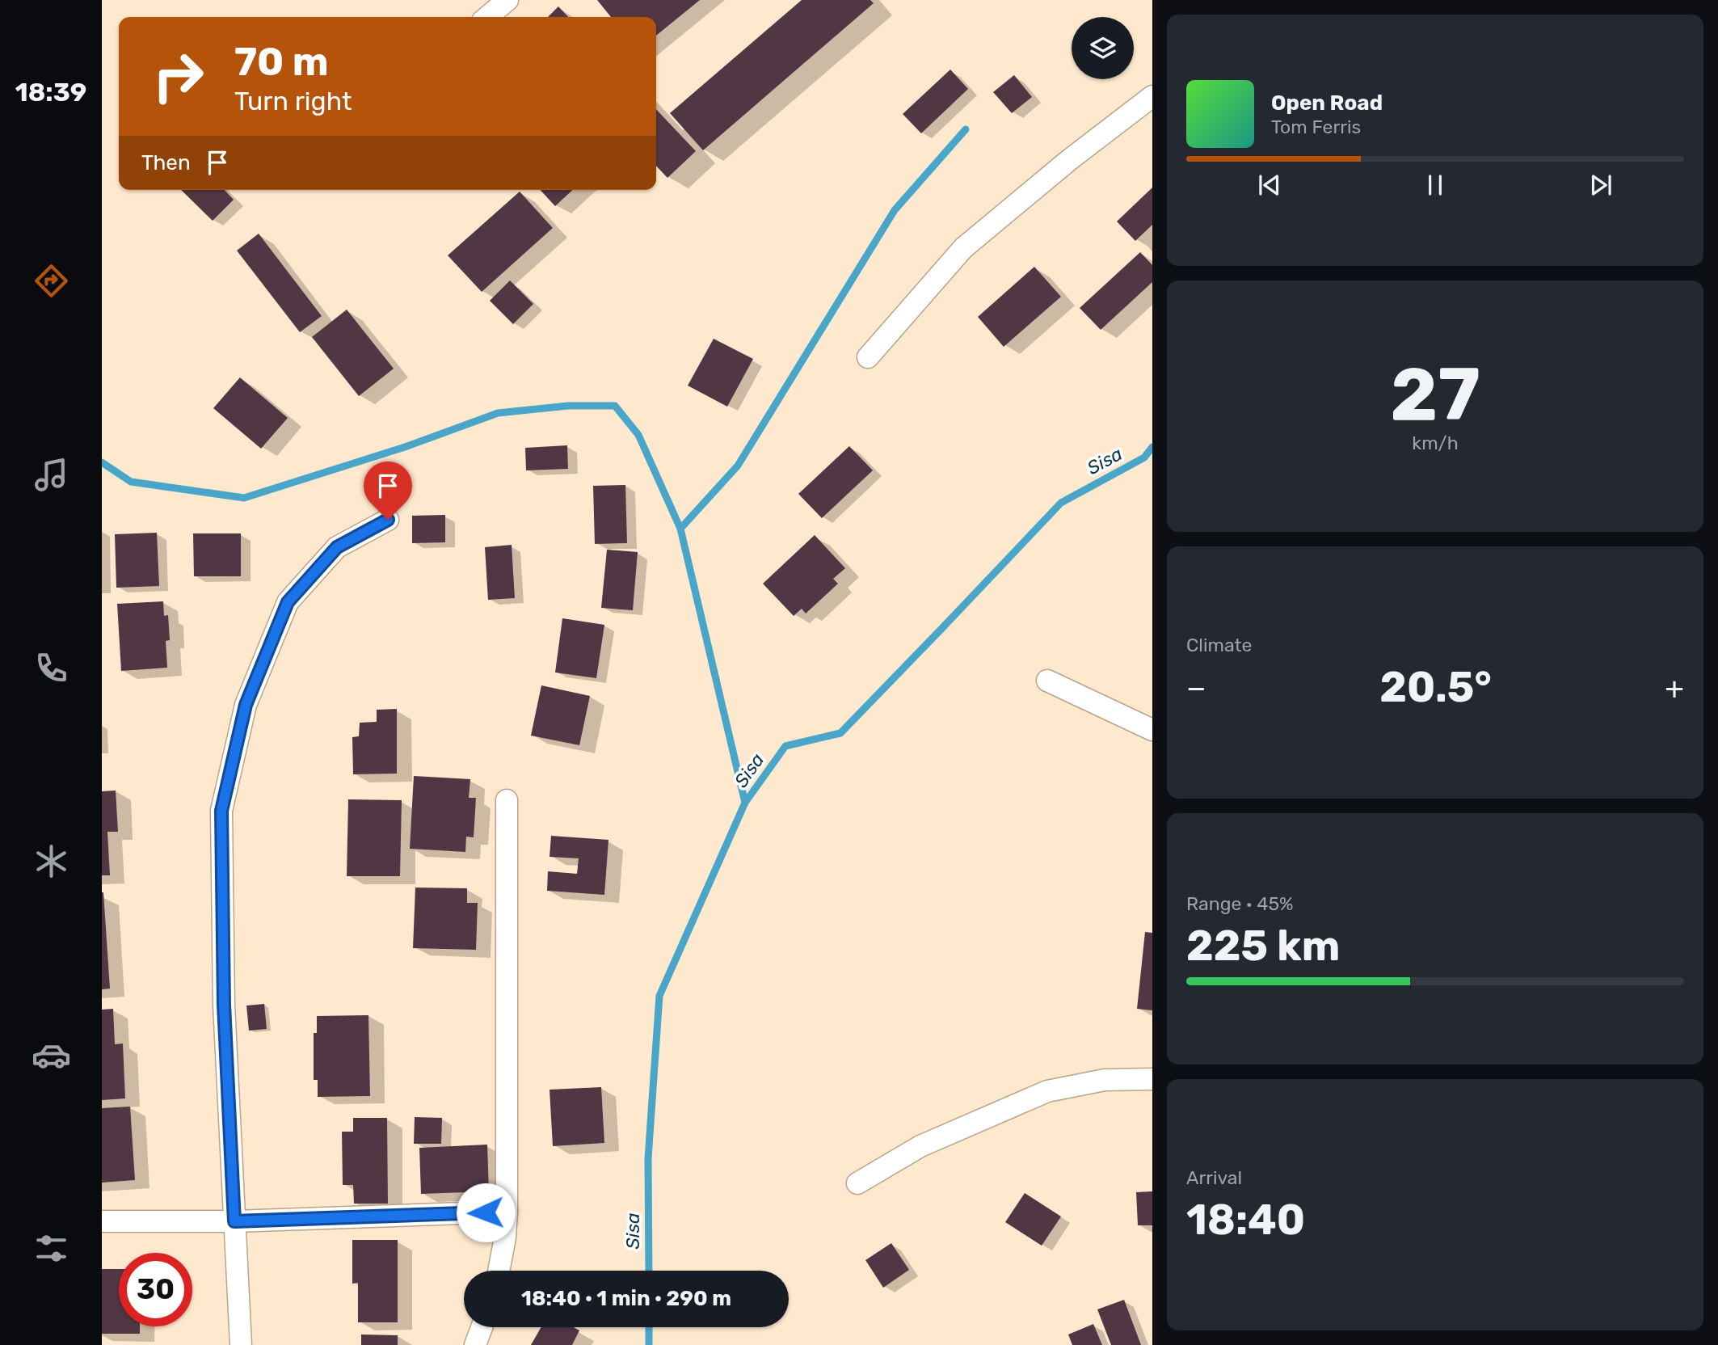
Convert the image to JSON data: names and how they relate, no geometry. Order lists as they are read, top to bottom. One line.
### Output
{"water":["Sisa"],"page":{"tabs":"18:39","turn":["70 m","Turn right"],"song":["Open Road","Tom Ferris"],"then":"Then","tile":[["27","km/h"],"Climate",["Range · 45%","225 km"],["Arrival","18:40"]],"heat":["−","20.5°","+"],"limit":"30","trip":"18:40 · 1 min · 290 m"}}
